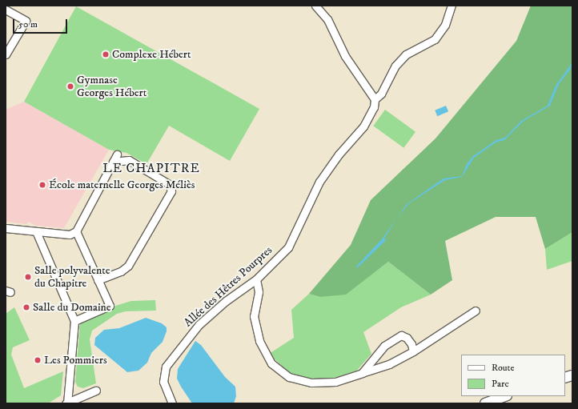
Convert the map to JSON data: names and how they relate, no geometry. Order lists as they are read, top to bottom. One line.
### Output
{"streets":{"street":["Allée des Hêtres Pourpres"]},"districts":["LE CHAPITRE"],"places":["Complexe Hébert","Gymnase Georges Hébert","École maternelle Georges Méliès","Salle polyvalente du Chapitre","Salle du Domaine","Les Pommiers"],"legend":["Route","Parc"],"scale_bar":"50 m"}
